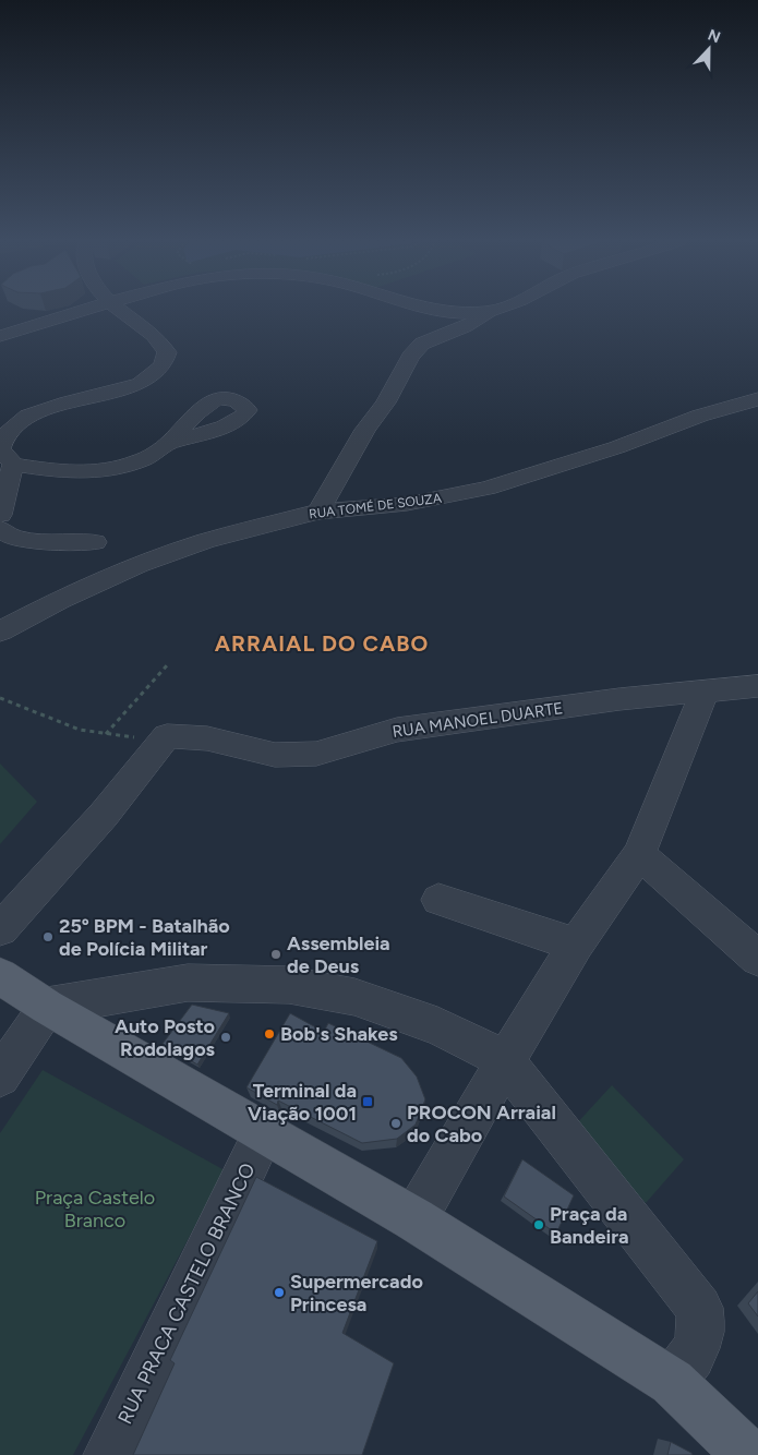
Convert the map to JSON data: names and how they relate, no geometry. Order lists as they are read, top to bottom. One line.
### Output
{"streets":{"street":["RUA TOMÉ DE SOUZA","RUA MANOEL DUARTE","RUA PRACA CASTELO BRANCO"]},"districts":["ARRAIAL DO CABO"],"parks":["Praça Castelo Branco"],"places":{"other":["25º BPM - Batalhão de Polícia Militar","Assembleia de Deus","Bob's Shakes","Auto Posto Rodolagos","PROCON Arraial do Cabo","Praça da Bandeira","Supermercado Princesa"],"transit":["Terminal da Viação 1001"]},"north":"top"}
